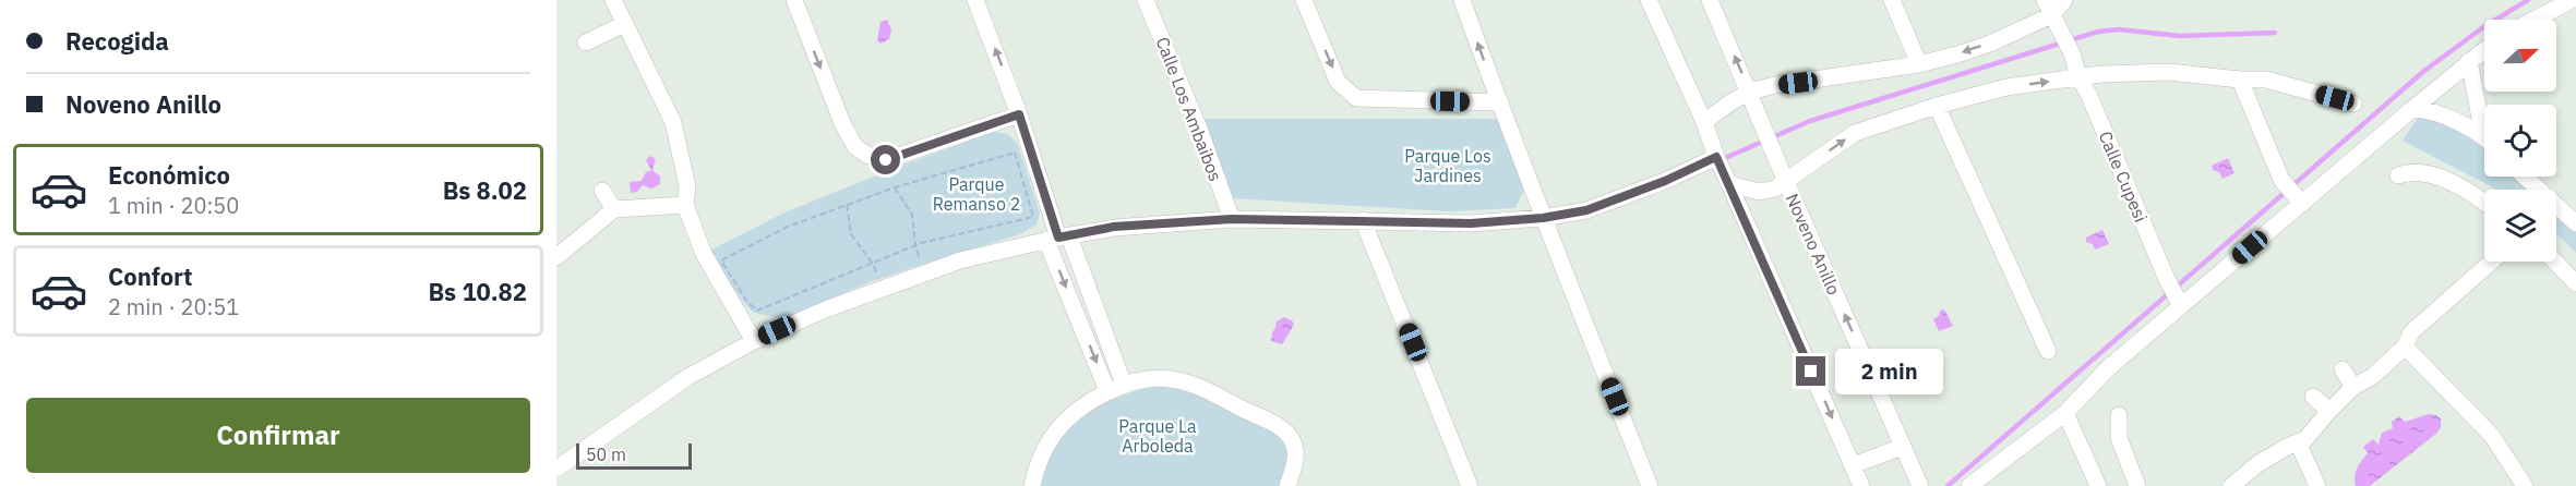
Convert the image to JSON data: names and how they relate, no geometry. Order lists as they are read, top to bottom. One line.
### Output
{"streets":{"street":["Calle Los Ambaibos","Calle Cupesi","Noveno Anillo"]},"parks":["Parque Los Jardines","Parque Remanso 2","Parque La Arboleda"],"scale_bar":"50 m","north":"right","page":{"banner":["Recogida","Noveno Anillo"],"list":[{"name":"Económico","note":"1 min · 20:50","value":"Bs 8.02"},{"name":"Confort","note":"2 min · 20:51","value":"Bs 10.82"}],"bubble":"2 min","buttons":"Confirmar","scale":"50 m"}}
